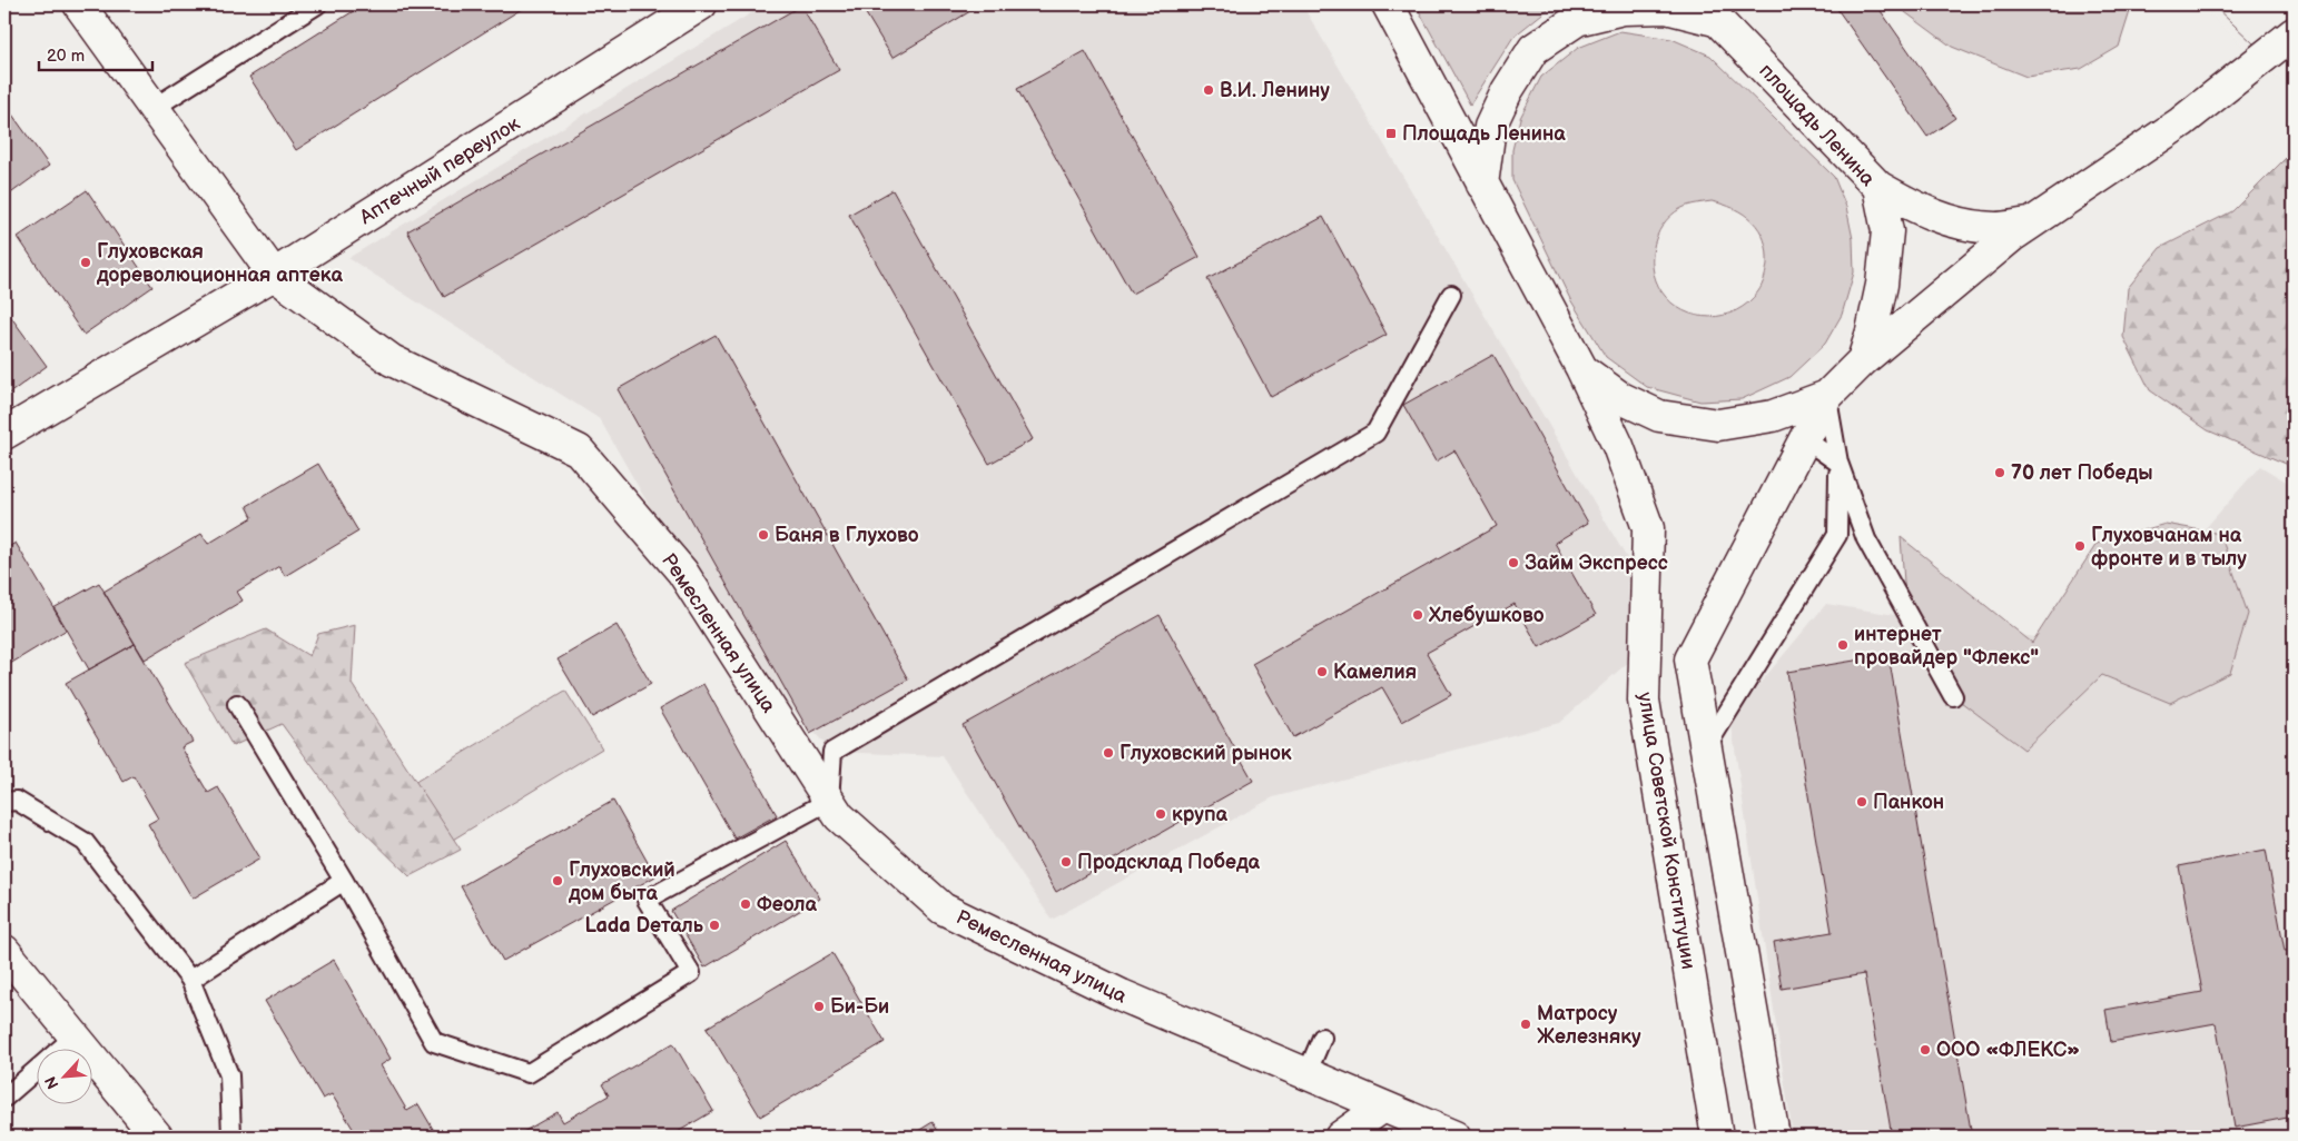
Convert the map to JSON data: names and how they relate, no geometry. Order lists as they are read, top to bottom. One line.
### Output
{"streets":{"street":["площадь Ленина","Аптечный переулок","Ремесленная улица","улица Советской Конституции"]},"crossings":[["площадь Ленина","улица Советской Конституции"],["Аптечный переулок","Ремесленная улица"]],"places":{"other":["В.И. Ленину","Глуховская дореволюционная аптека","70 лет Победы","Баня в Глухово","Глуховчанам на фронте и в тылу","Займ Экспресс","Хлебушково","интернет провайдер \"Флекс\"","Камелия","Глуховский рынок","Панкон","крупа","Продсклад Победа","Глуховский дом быта","Феола","Lada Dеталь","Би-Би","Матросу Железняку","ООО «ФЛЕКС»"],"transit":["Площадь Ленина"]},"scale_bar":"20 m","north":"bottom left"}
